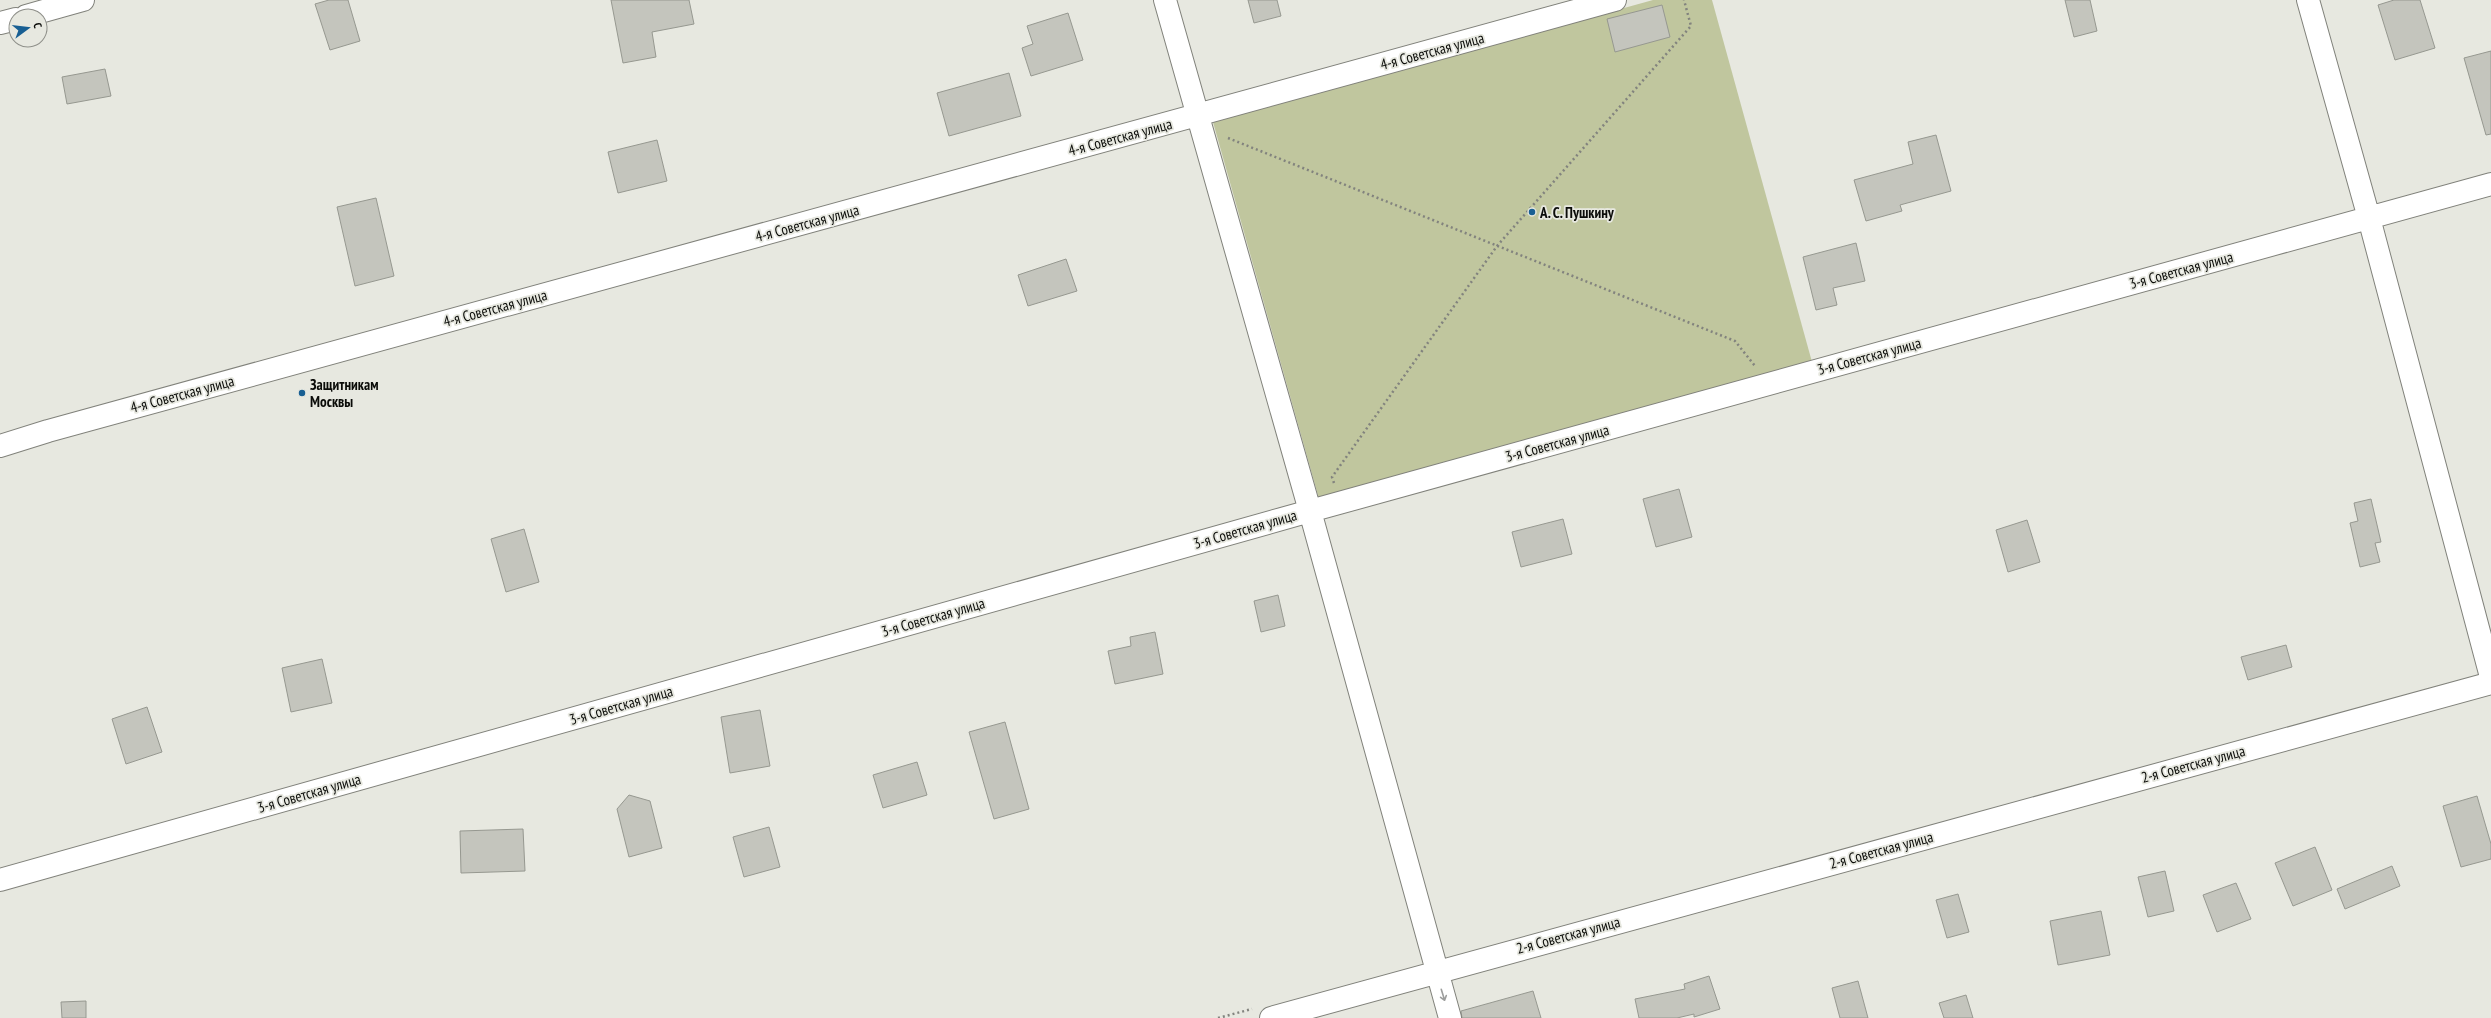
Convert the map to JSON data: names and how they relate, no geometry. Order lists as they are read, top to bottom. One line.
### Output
{"streets":{"street":["4-я Советская улица","3-я Советская улица","2-я Советская улица"]},"places":["А. С. Пушкину","Защитникам Москвы"],"north":"right"}
